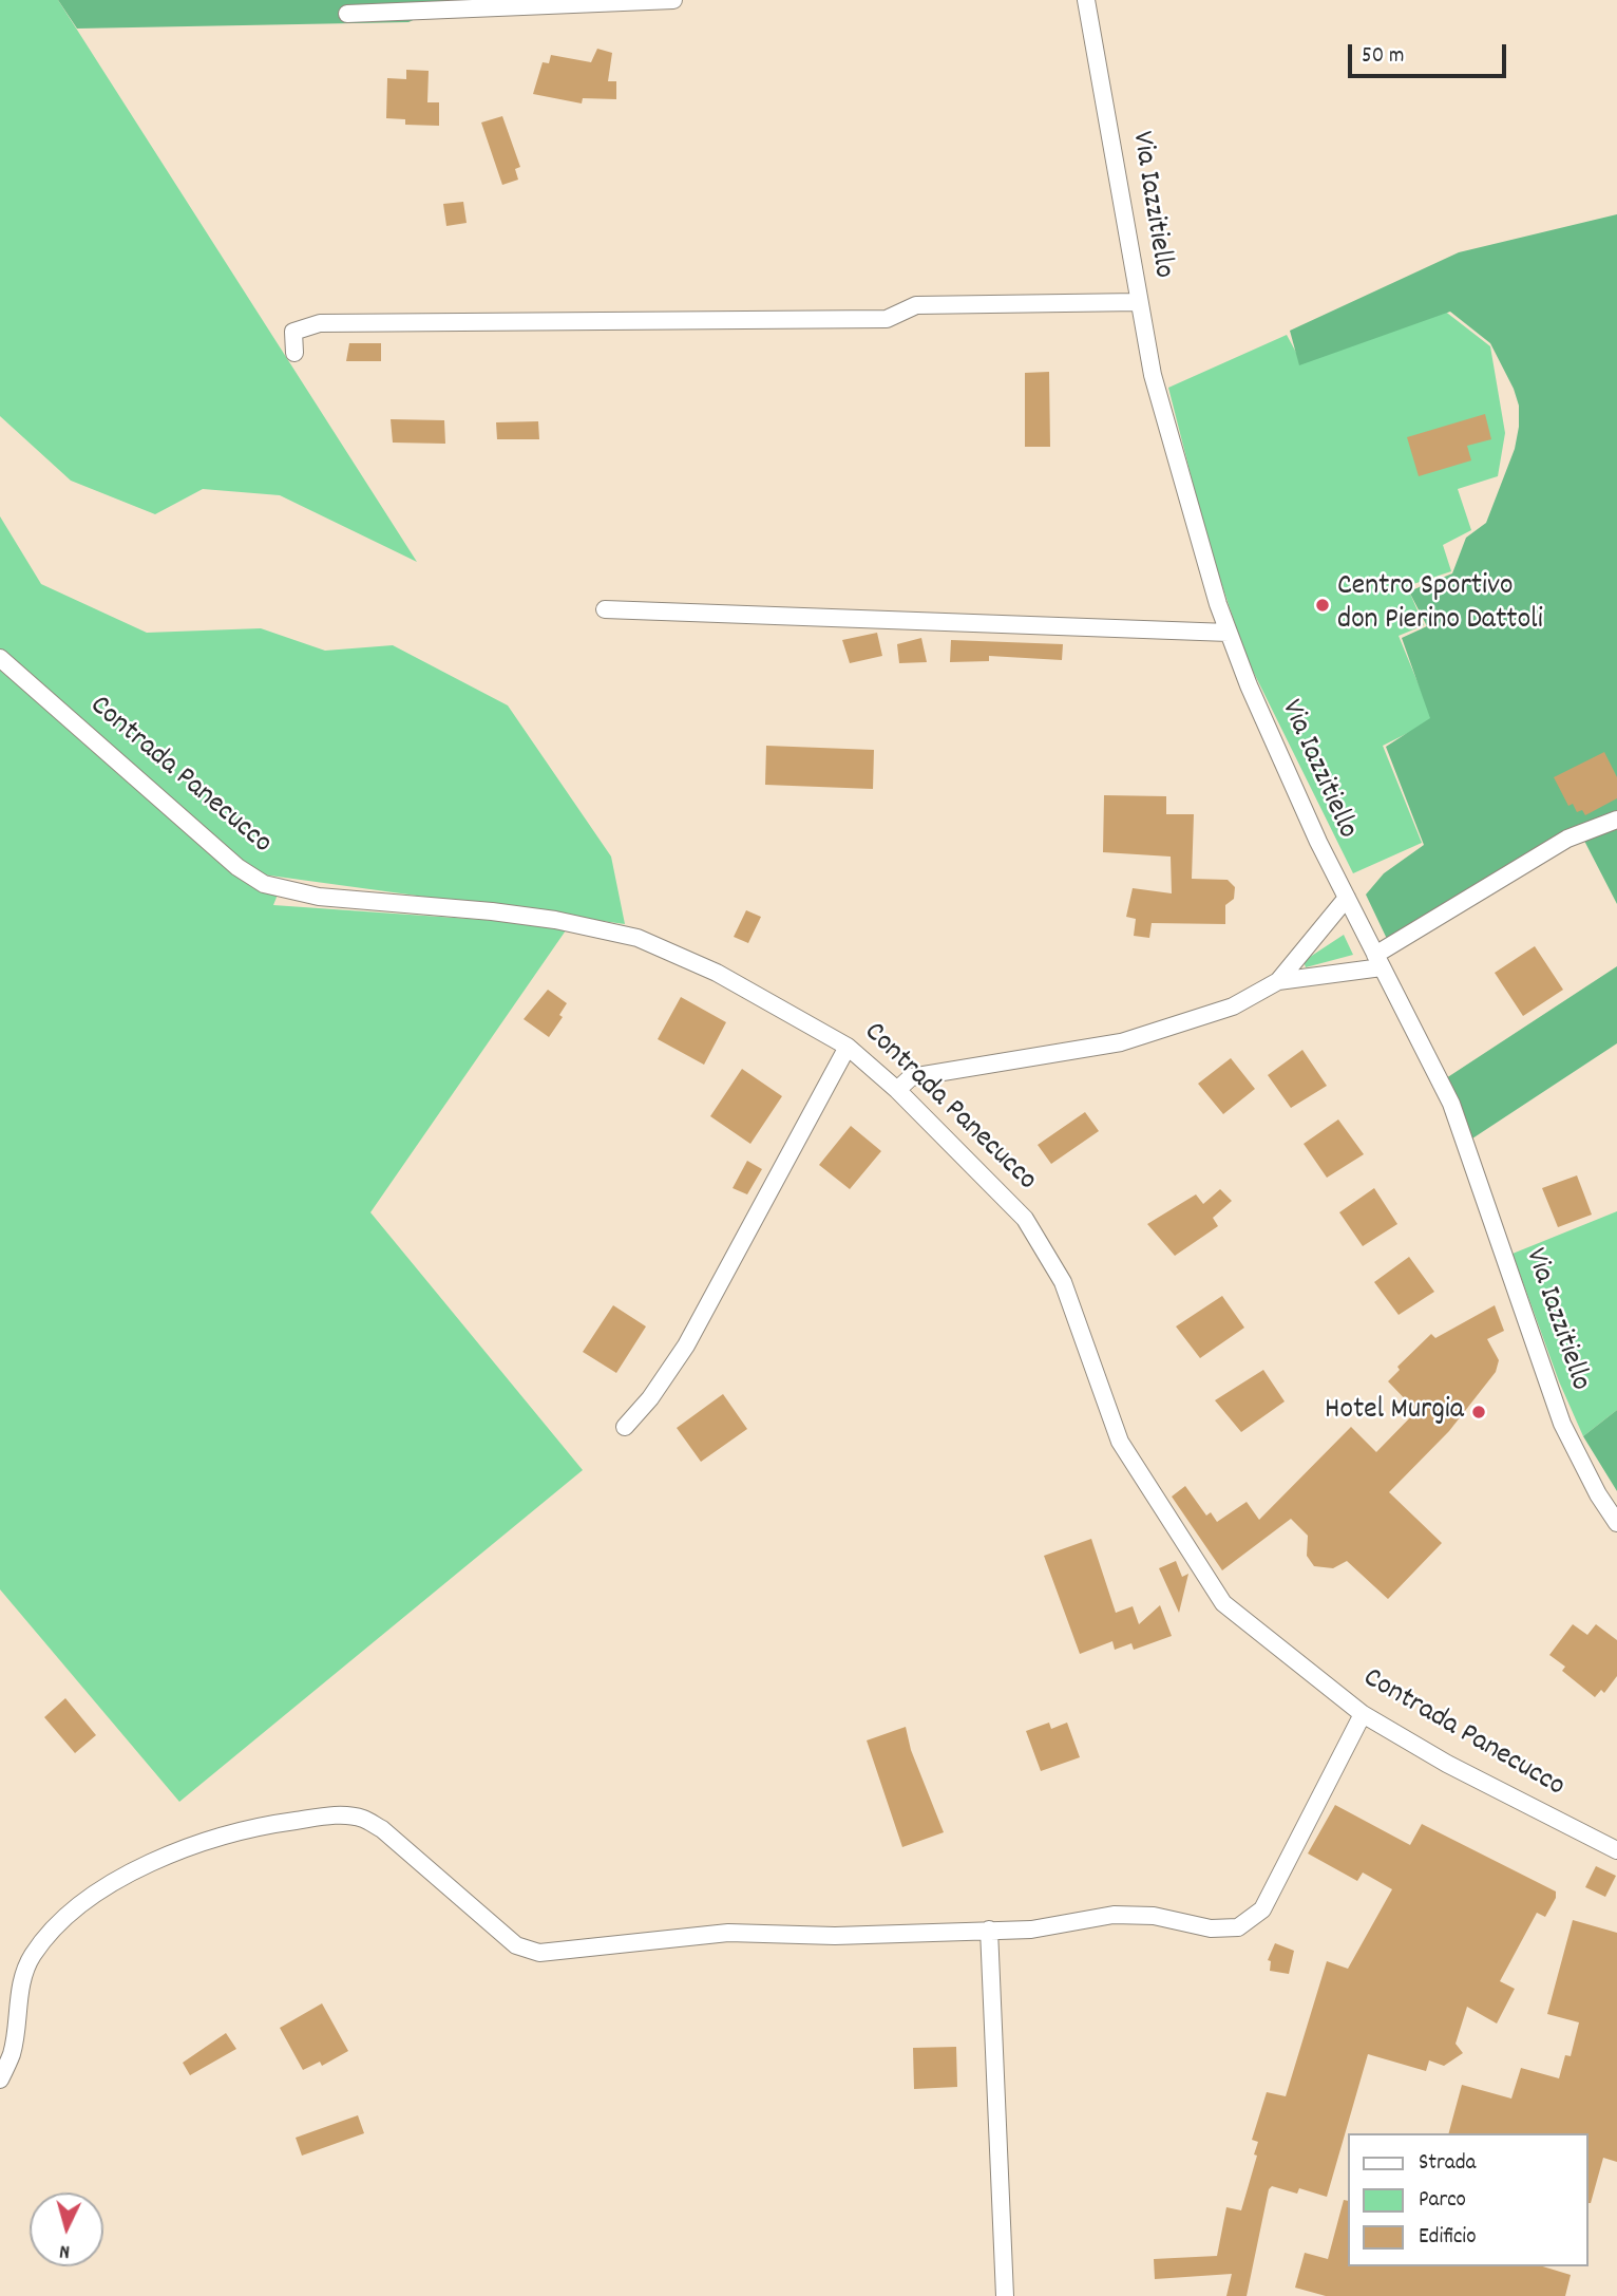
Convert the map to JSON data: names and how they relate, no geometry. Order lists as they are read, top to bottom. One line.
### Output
{"streets":{"street":["Via Iazzitiello","Contrada Panecucco"]},"places":["Centro Sportivo don Pierino Dattoli","Hotel Murgia"],"legend":["Strada","Parco","Edificio"],"scale_bar":"50 m","north":"bottom"}
